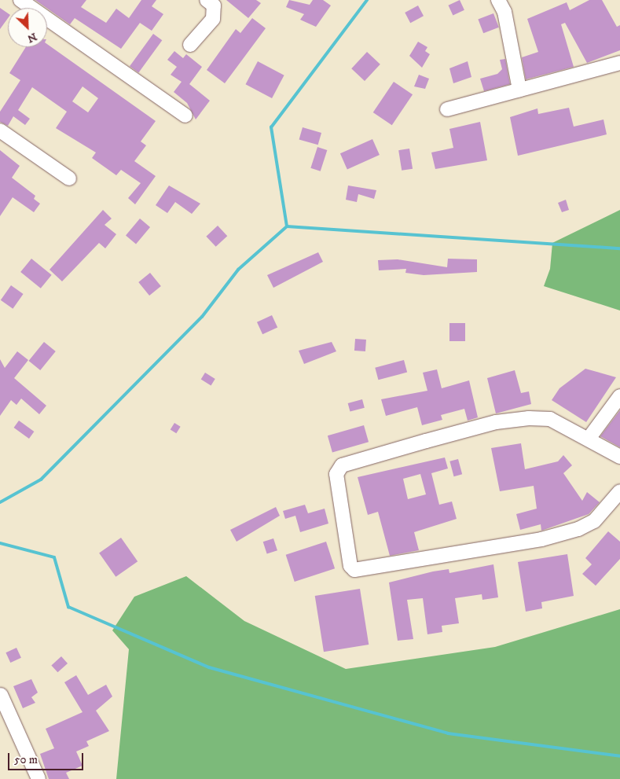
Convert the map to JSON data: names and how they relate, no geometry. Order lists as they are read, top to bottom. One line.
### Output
{"scale_bar":"50 m","north":"bottom right"}
